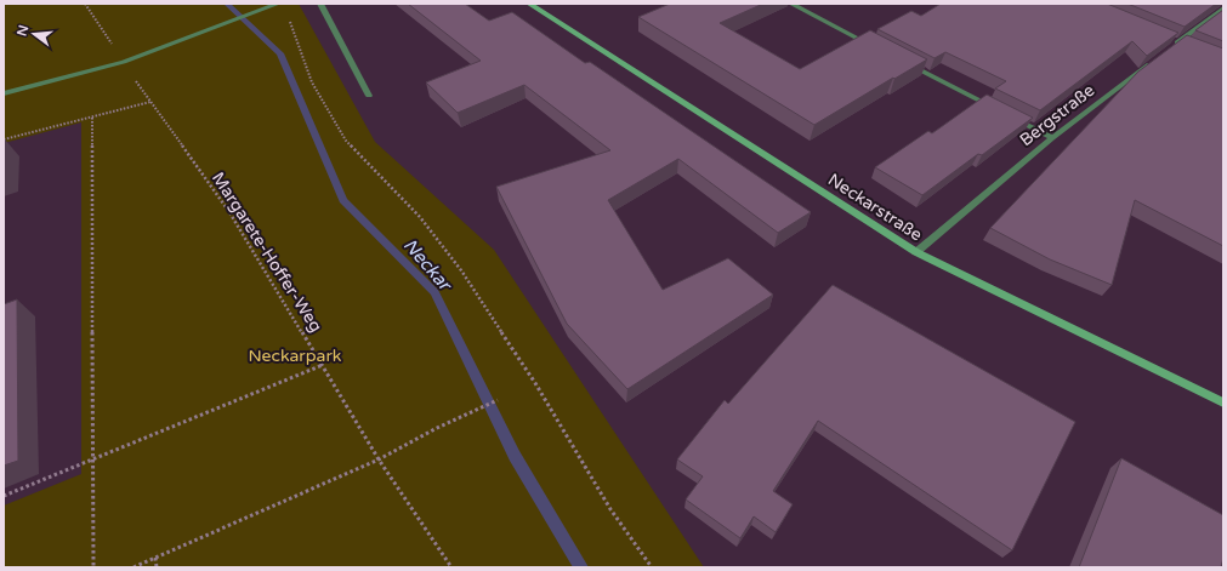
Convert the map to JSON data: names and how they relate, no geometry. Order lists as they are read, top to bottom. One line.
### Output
{"streets":{"main road":["Neckarstraße"],"street":["Bergstraße"],"path":["Margarete-Hoffer-Weg"]},"crossings":[["Bergstraße","Neckarstraße"]],"water":["Neckar"],"parks":["Neckarpark"],"north":"left"}
